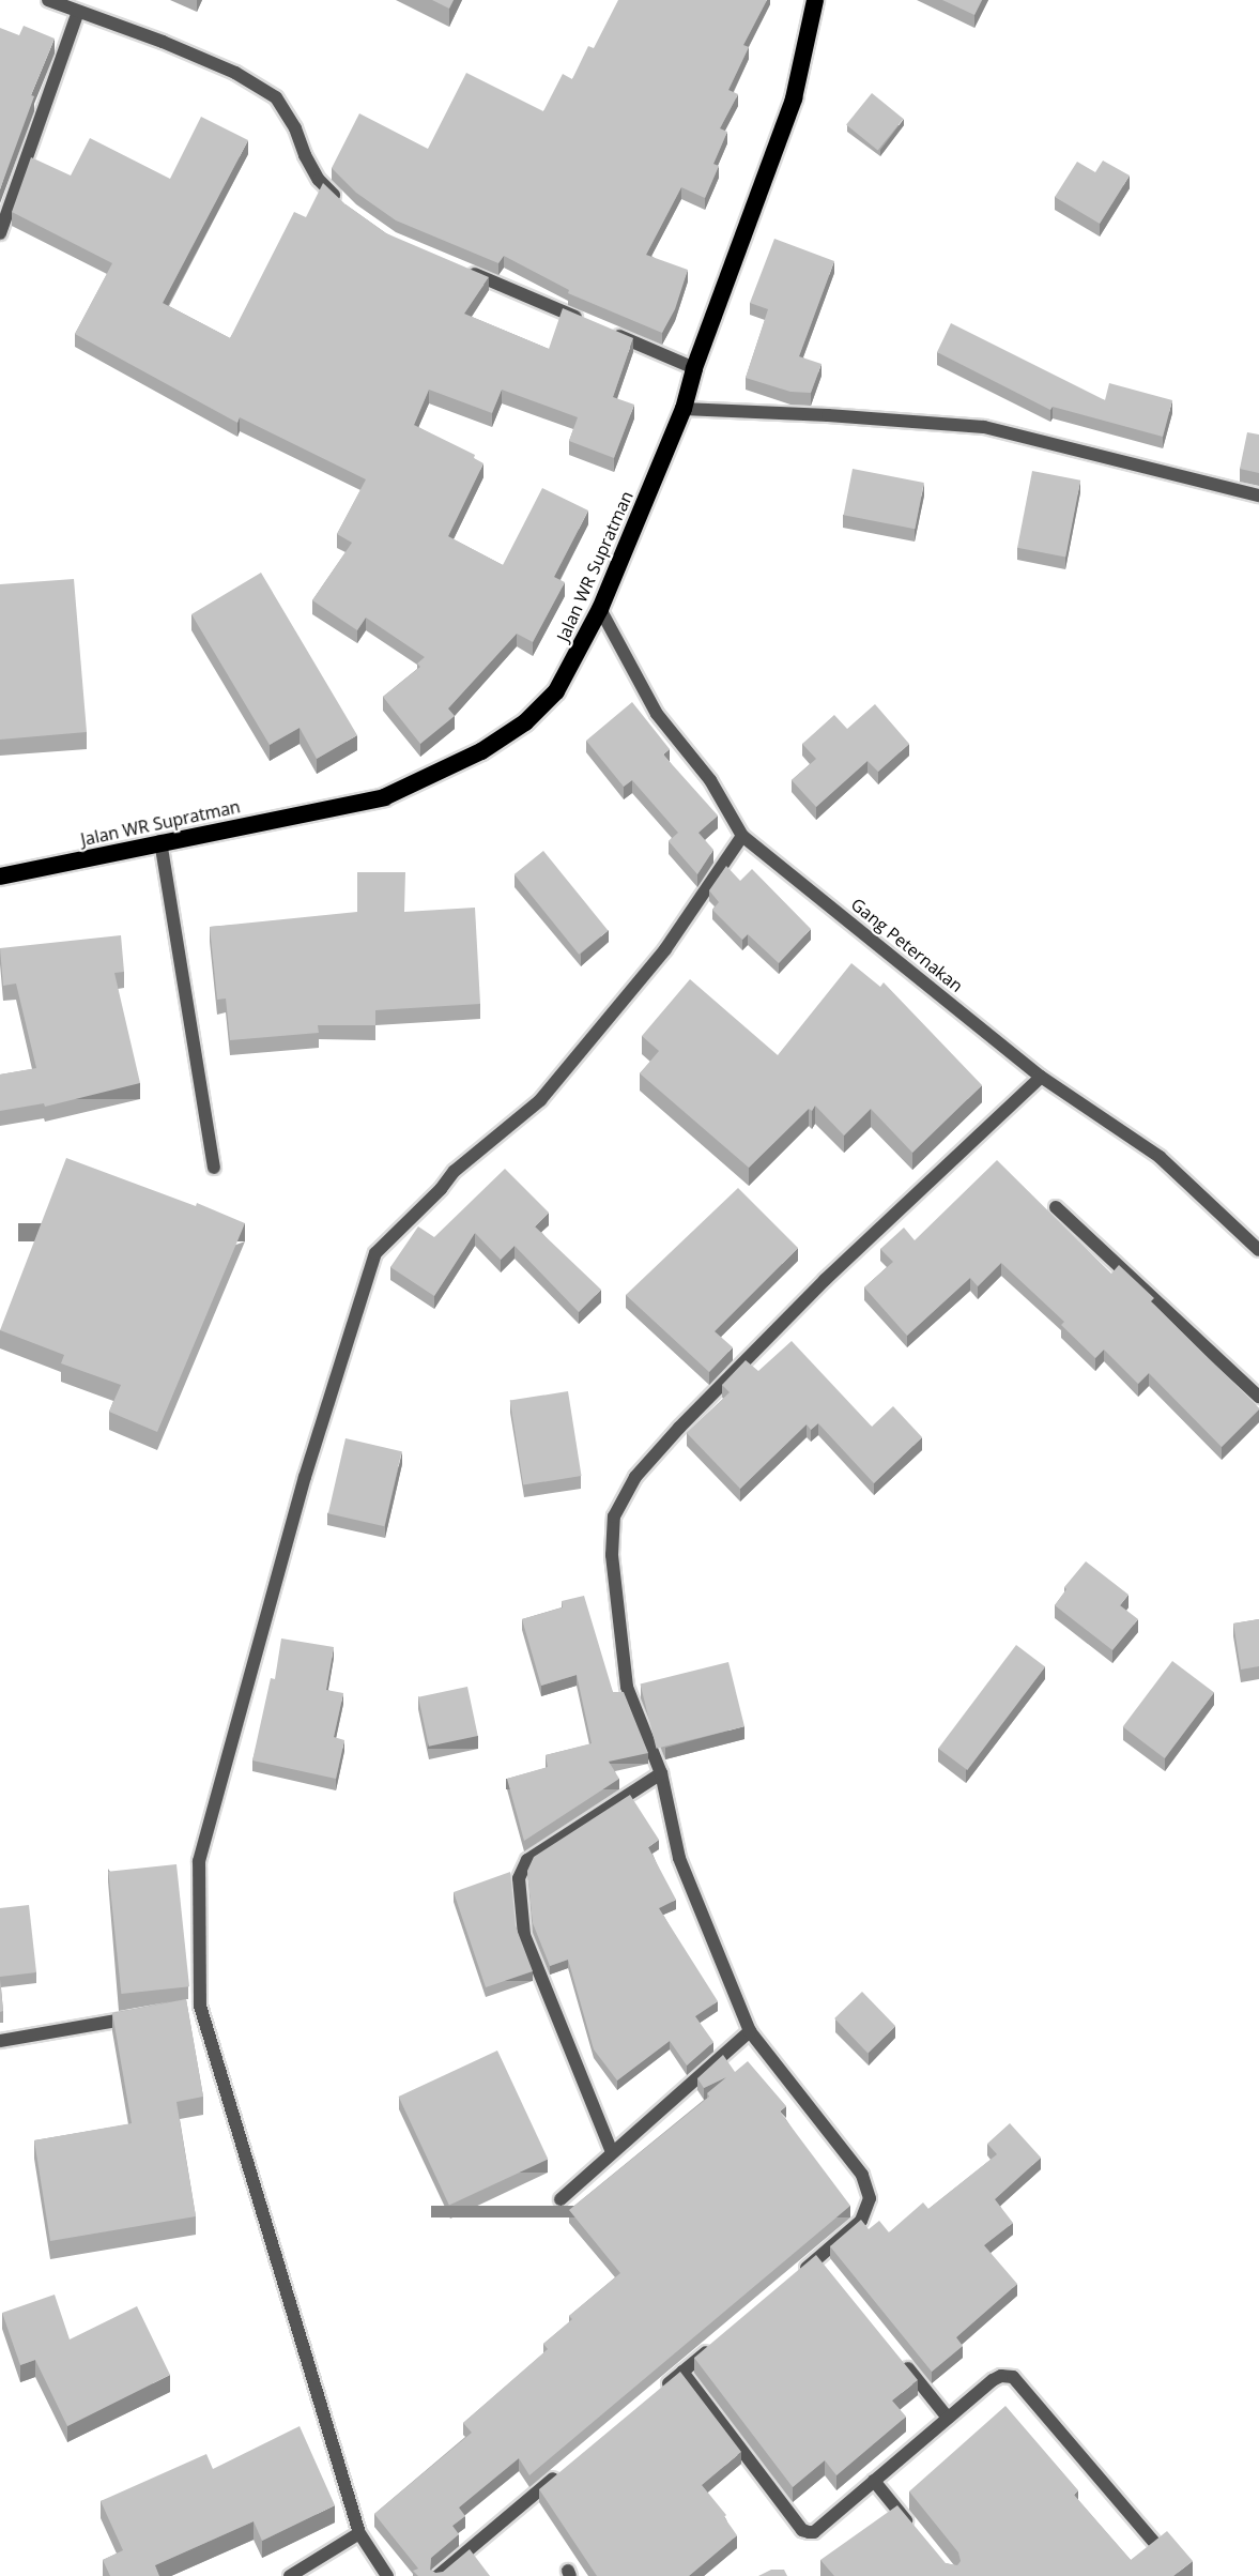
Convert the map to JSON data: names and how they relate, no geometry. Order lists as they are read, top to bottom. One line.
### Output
{"streets":{"highway":["Jalan WR Supratman"],"street":["Gang Peternakan"]},"crossings":[["Jalan WR Supratman","Gang Peternakan"]]}
